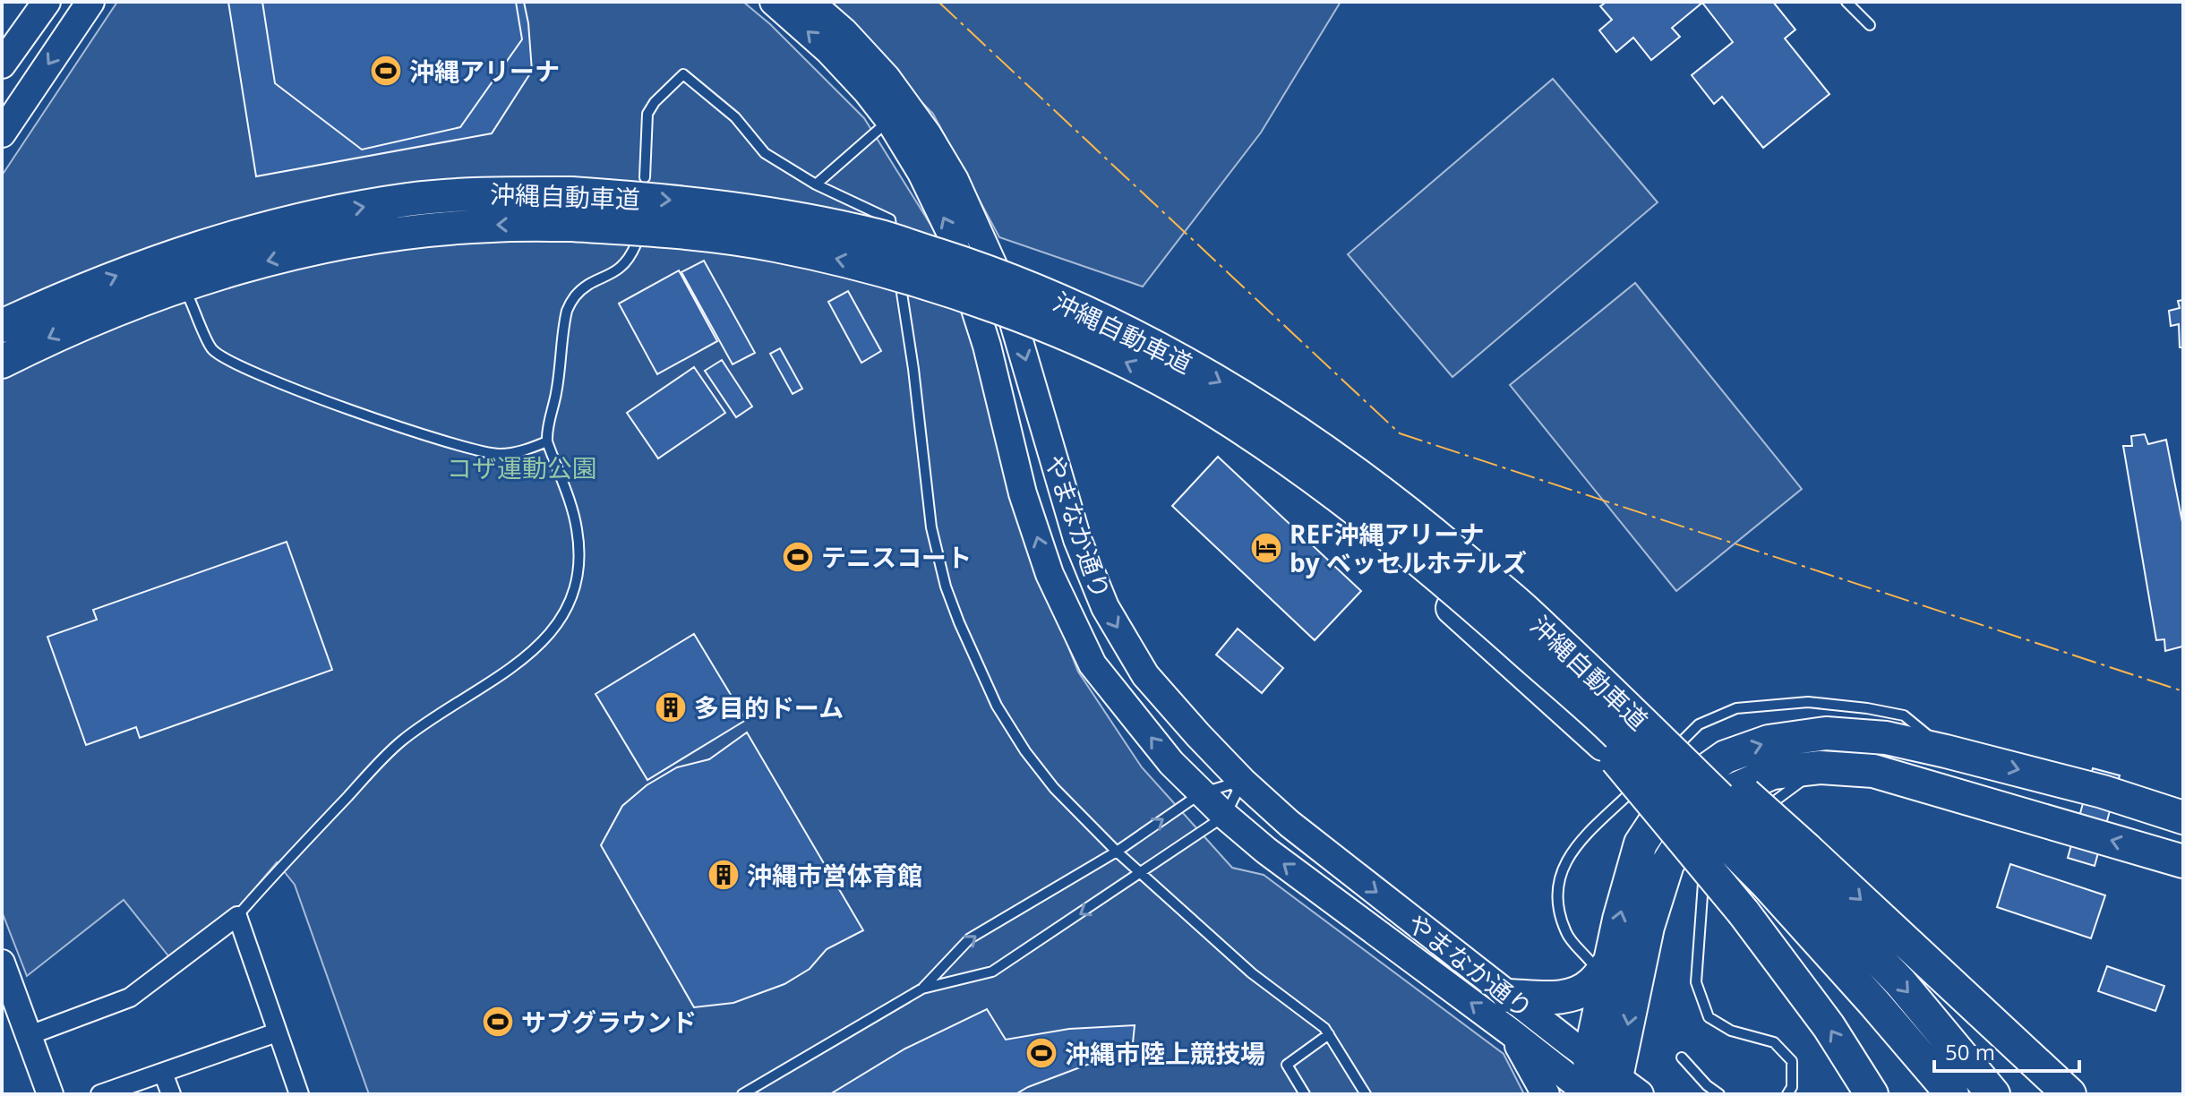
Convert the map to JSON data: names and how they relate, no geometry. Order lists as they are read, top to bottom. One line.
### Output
{"streets":{"highway":["沖縄自動車道"],"main road":["やまなか通り"]},"parks":["コザ運動公園"],"places":{"sports":["沖縄アリーナ","テニスコート","サブグラウンド","沖縄市陸上競技場"],"hotel":["REF沖縄アリーナ by ベッセルホテルズ"],"building":["多目的ドーム","沖縄市営体育館"]},"scale_bar":"50 m"}
